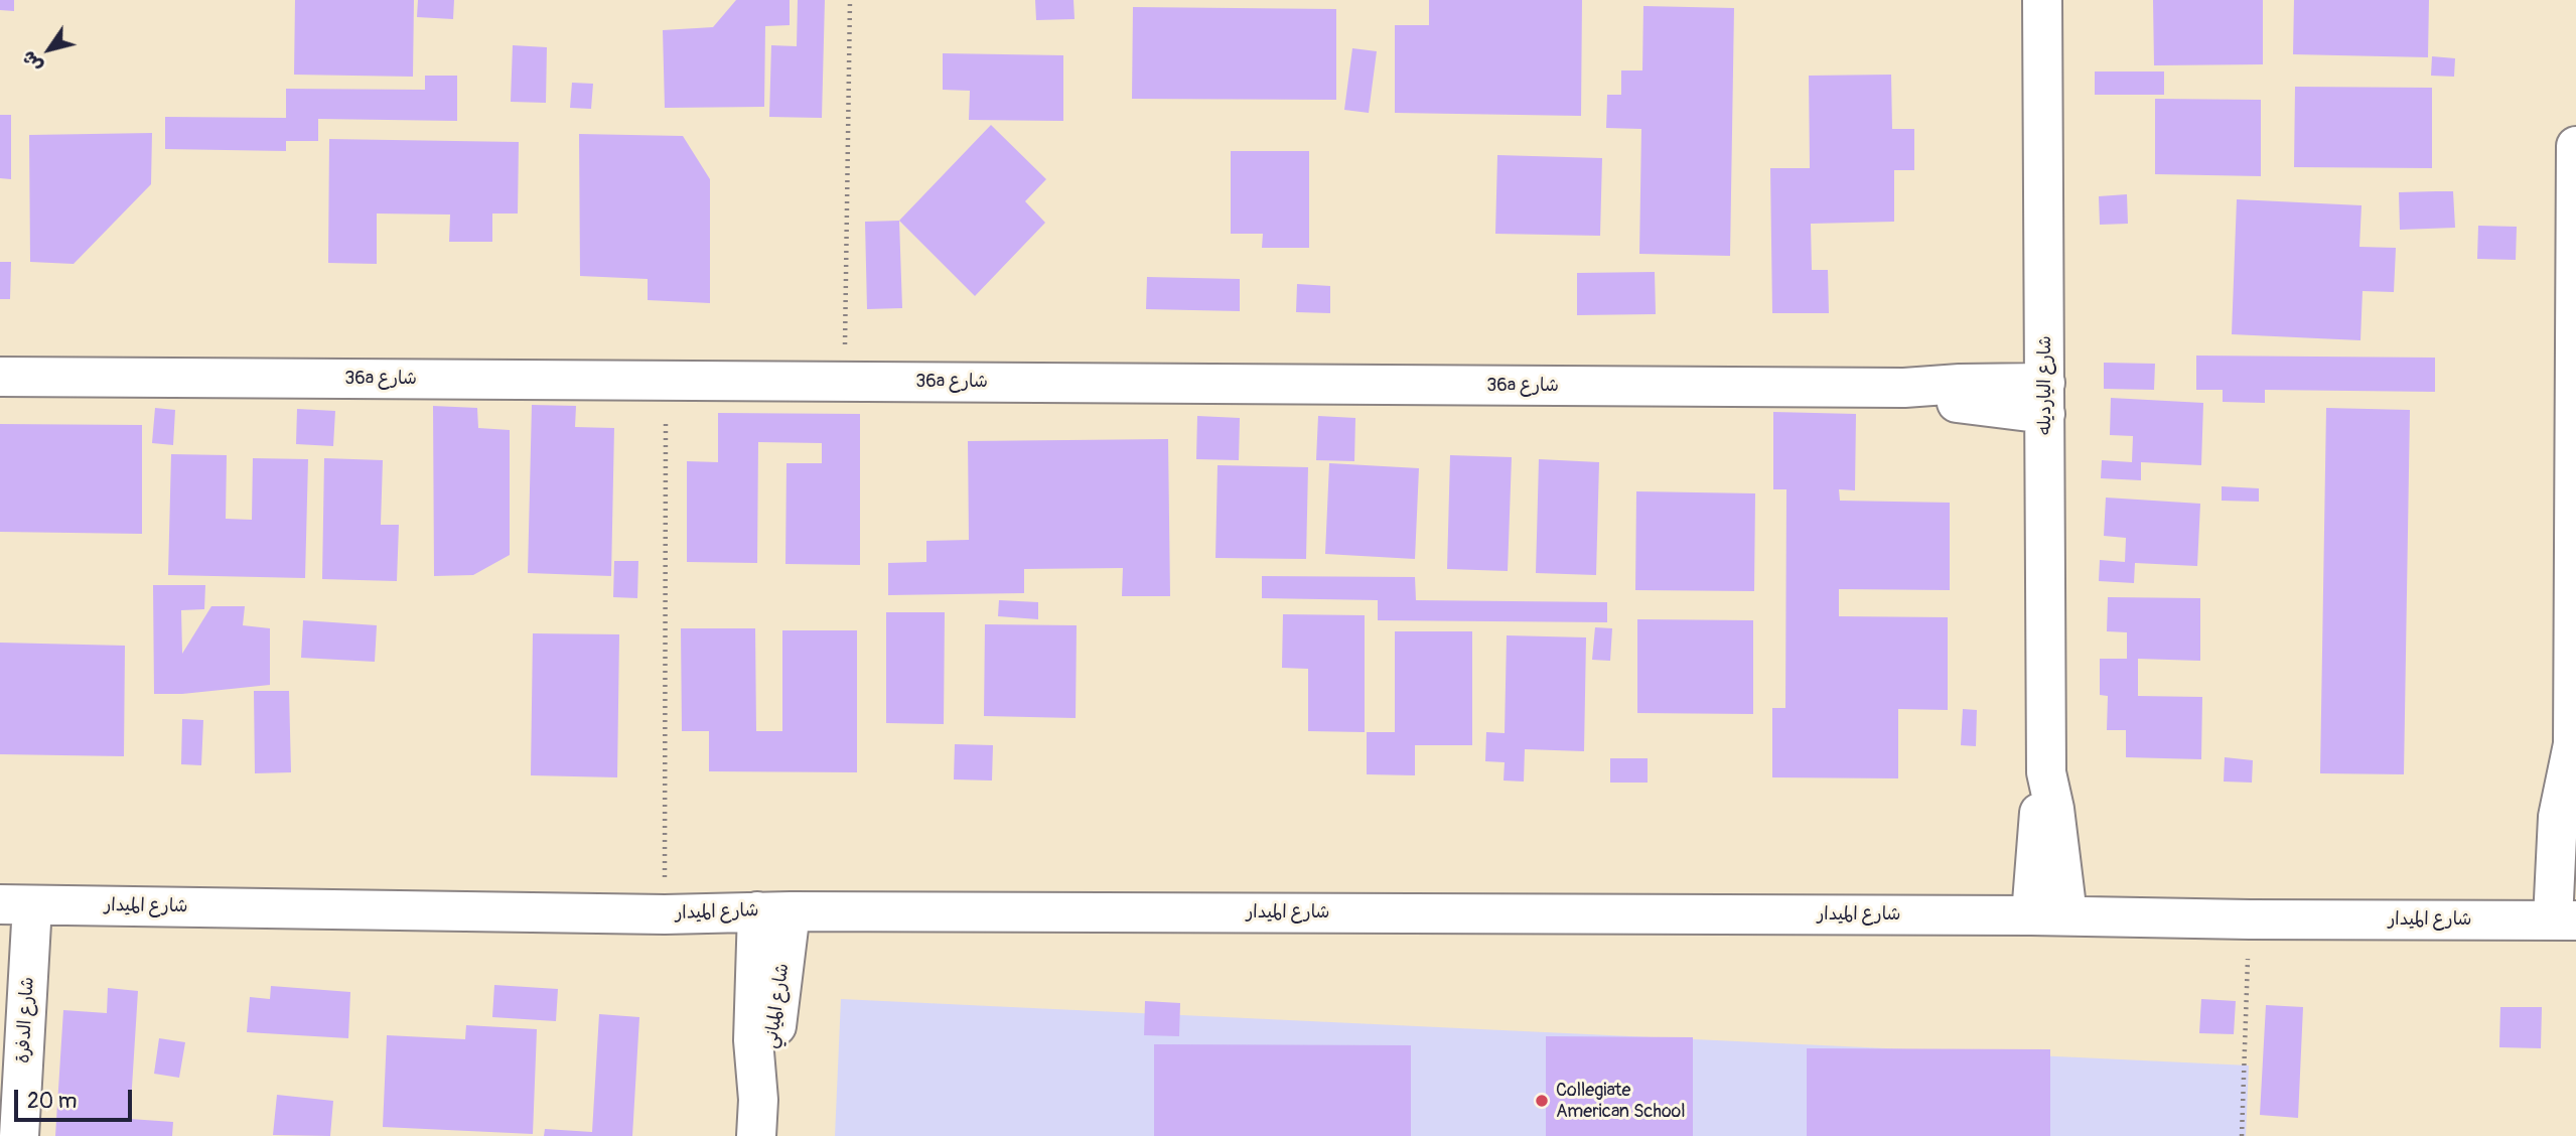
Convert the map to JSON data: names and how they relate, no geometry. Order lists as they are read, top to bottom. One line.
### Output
{"streets":{"street":["36a شارع","شارع اليارديله","شارع الميدار","شارع المياني","شارع الدفرة"]},"crossings":[["36a شارع","شارع اليارديله"],["شارع اليارديله","شارع الميدار"],["شارع الميدار","شارع المياني"],["شارع الميدار","شارع الدفرة"]],"places":["Collegiate American School"],"scale_bar":"20 m","north":"bottom left"}
